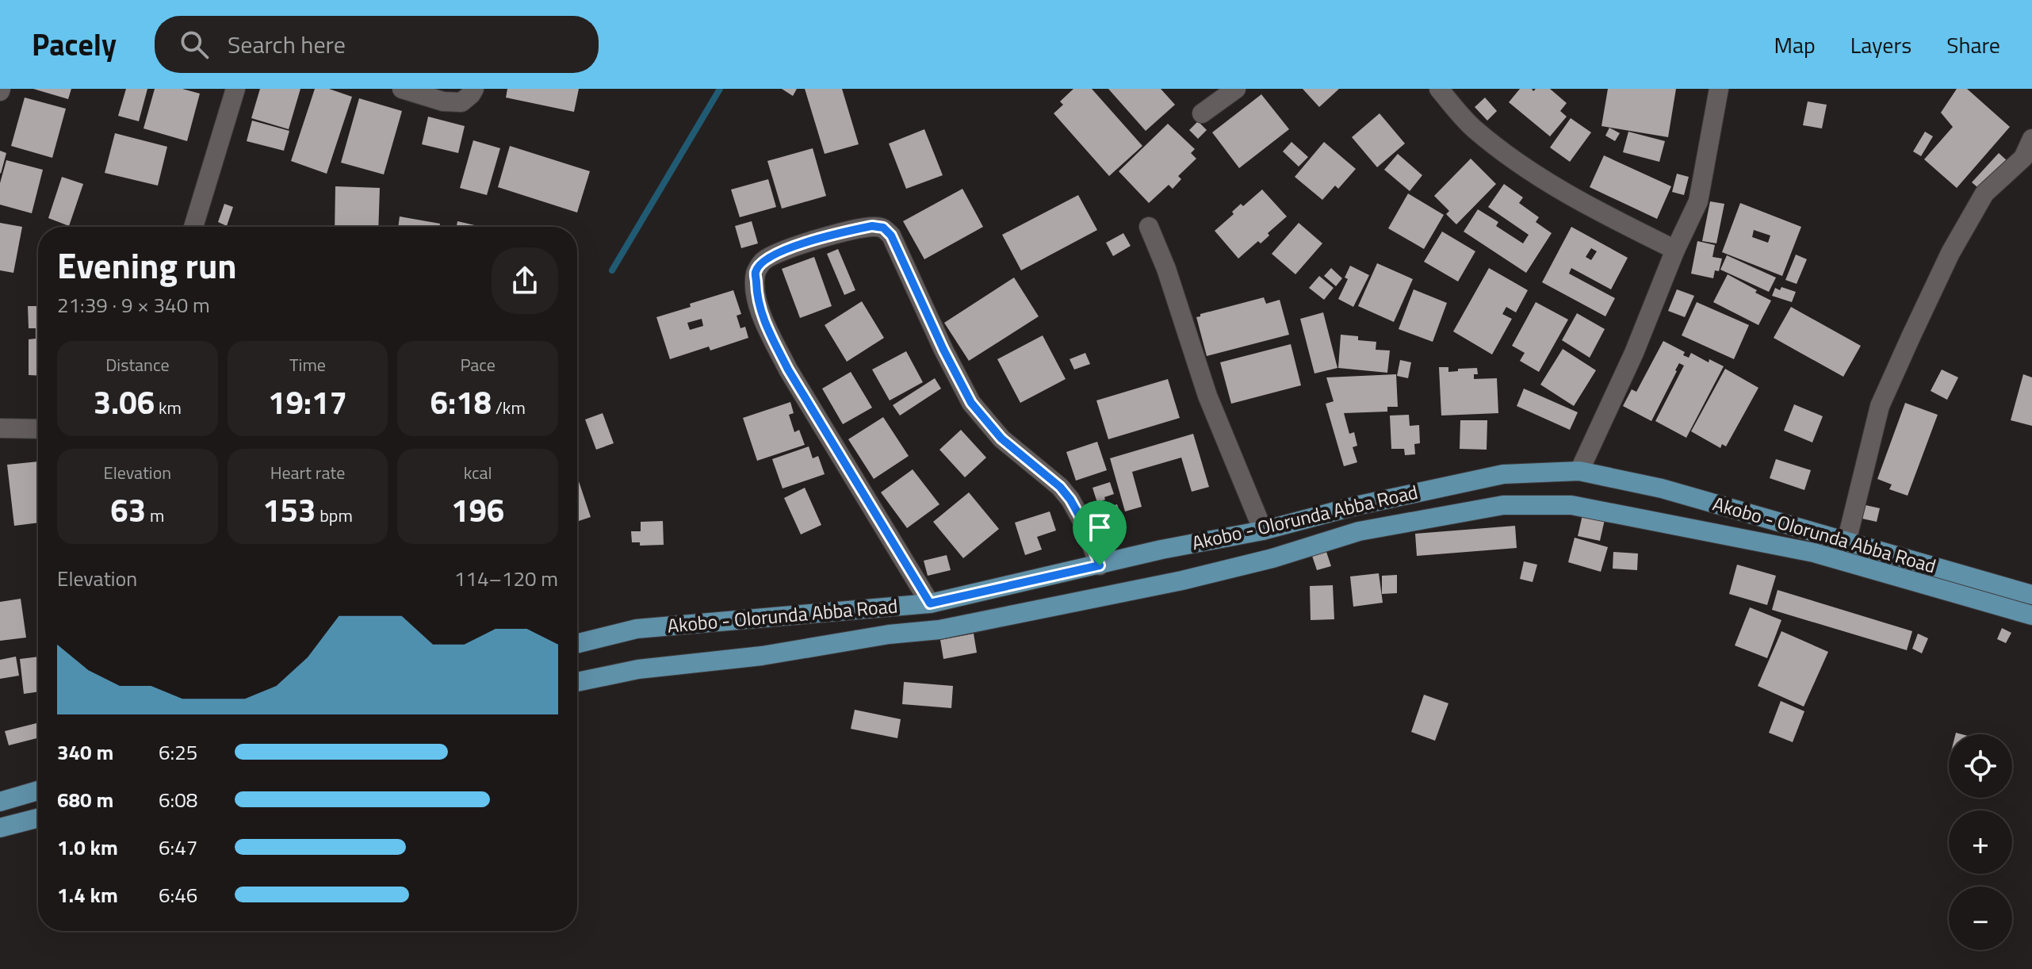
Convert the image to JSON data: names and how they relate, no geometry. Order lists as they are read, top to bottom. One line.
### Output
{"streets":{"main road":["Akobo - Olorunda Abba Road"]},"page":{"header":"Pacely","search":"Search here","nav":["Map","Layers","Share"],"heading":["Evening run","21:39 · 9 × 340 m"],"stats":[["Distance","3.06 km"],["Time","19:17"],["Pace","6:18 /km"],["Elevation","63 m"],["Heart rate","153 bpm"],["kcal","196"]],"chart":["Elevation","114–120 m"],"list":[{"name":"340 m","note":"6:25"},{"name":"680 m","note":"6:08"},{"name":"1.0 km","note":"6:47"},{"name":"1.4 km","note":"6:46"}],"map_buttons":["+","−"]}}
